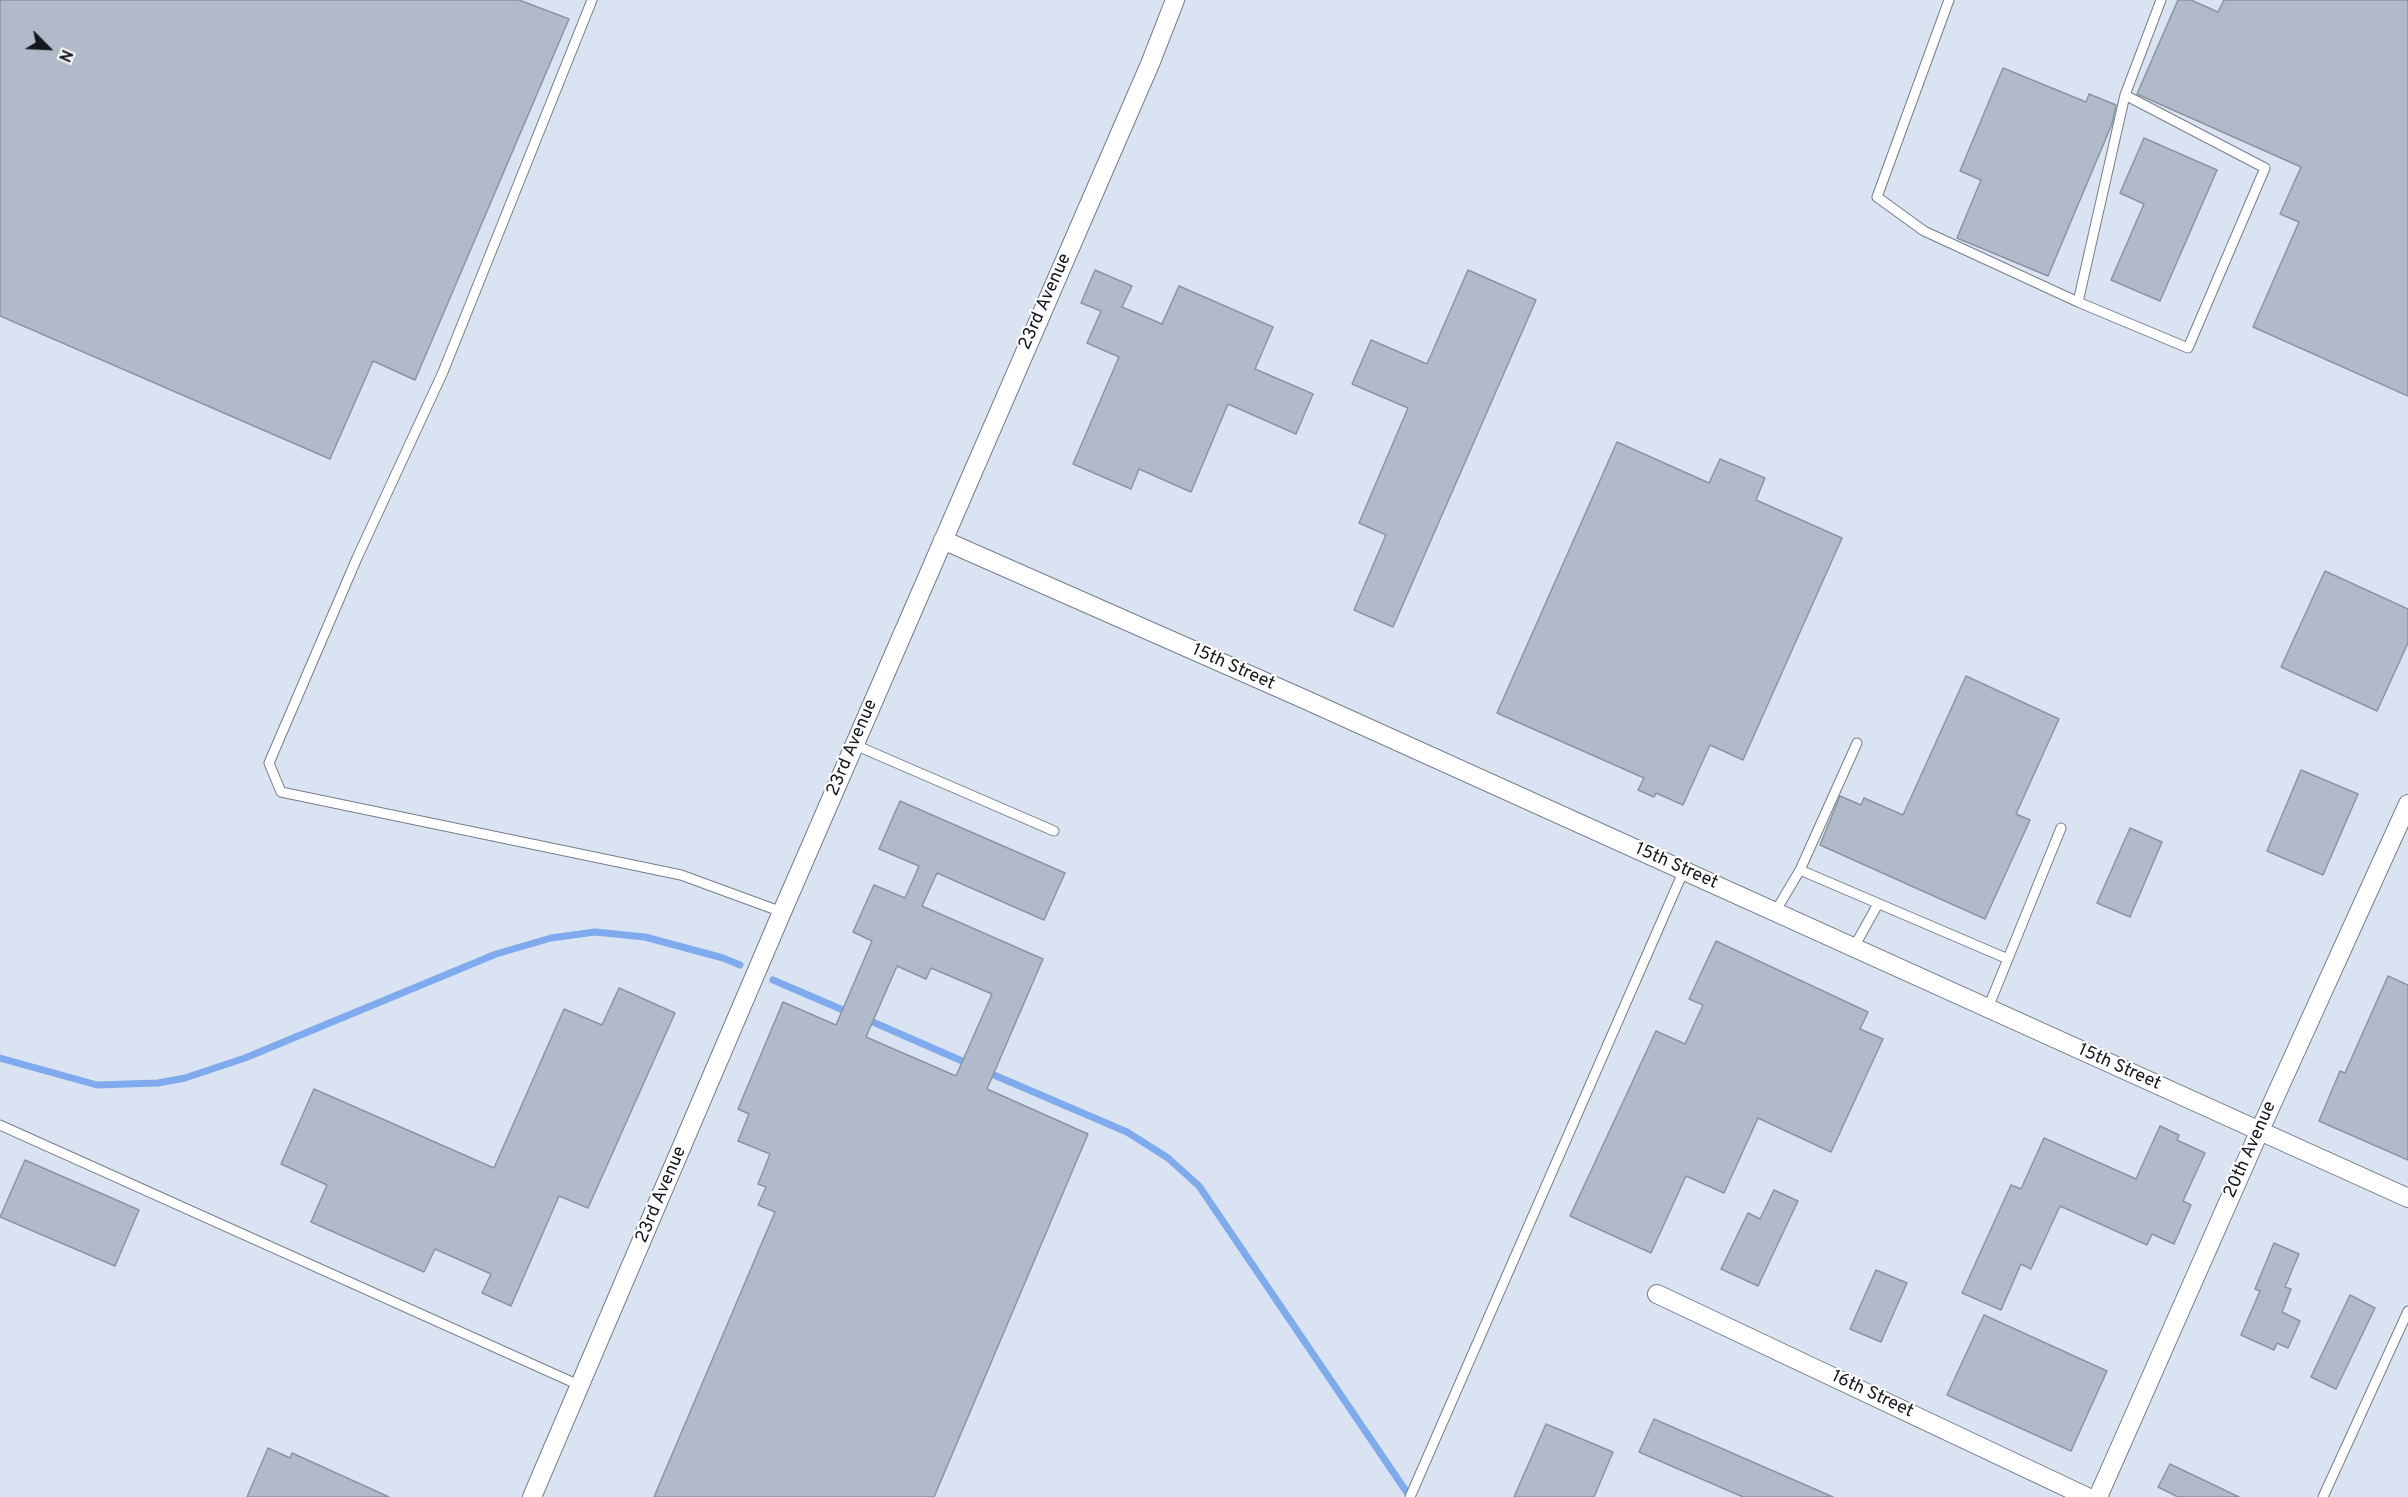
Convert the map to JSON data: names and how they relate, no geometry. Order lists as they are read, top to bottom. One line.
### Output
{"streets":{"street":["23rd Avenue","15th Street","20th Avenue","16th Street"]},"crossings":[["23rd Avenue","15th Street"],["15th Street","20th Avenue"]],"north":"bottom right"}
